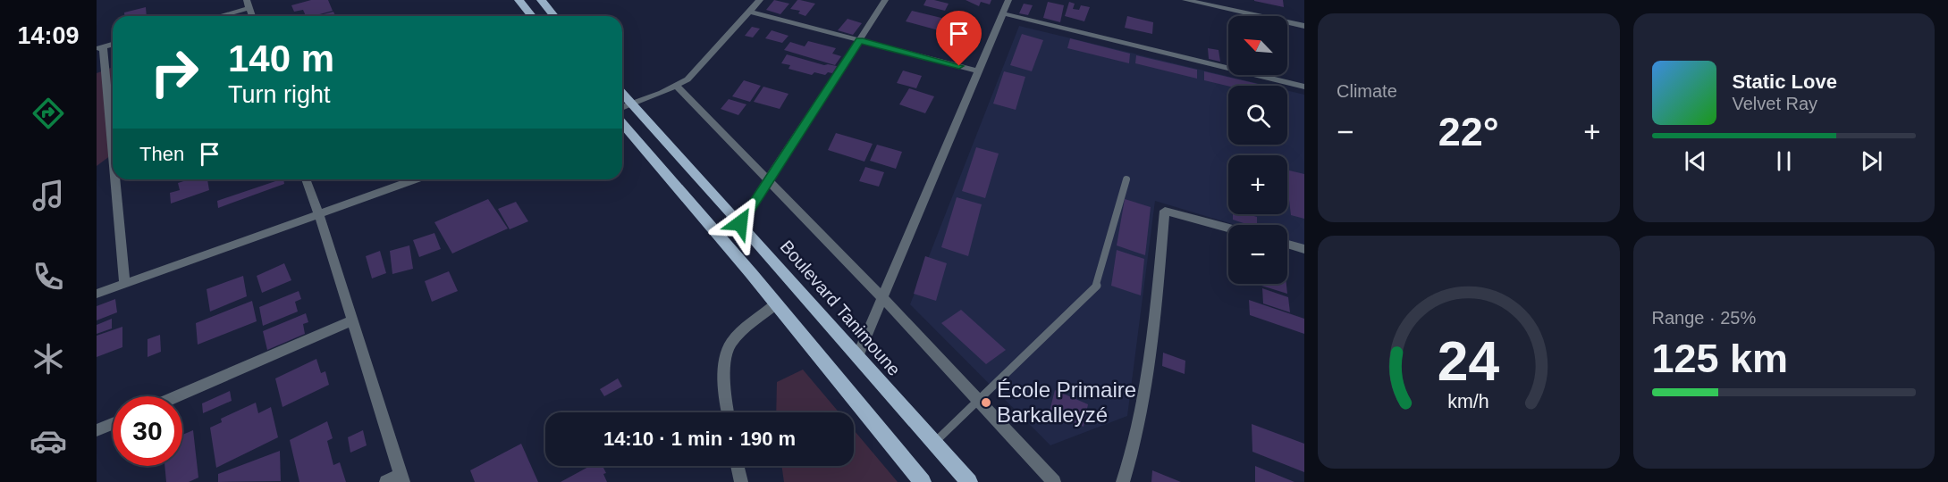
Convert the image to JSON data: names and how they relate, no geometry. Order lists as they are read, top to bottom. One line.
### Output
{"streets":{"main road":["Boulevard Tanimoune"]},"places":["École Primaire Barkalleyzé"],"north":"top left","page":{"tabs":"14:09","tile":["Climate",["Range · 25%","125 km"]],"map_buttons":["+","−"],"turn":["140 m","Turn right"],"song":["Static Love","Velvet Ray"],"heat":["−","22°","+"],"then":"Then","limit":"30","trip":"14:10 · 1 min · 190 m","gauge":["24","km/h"]}}
